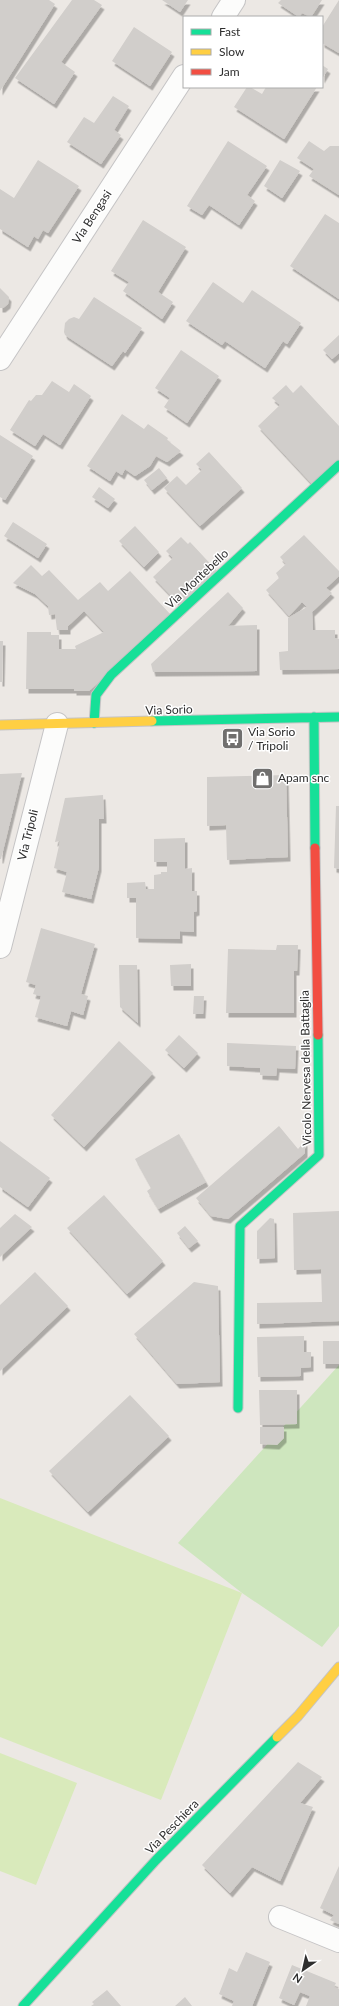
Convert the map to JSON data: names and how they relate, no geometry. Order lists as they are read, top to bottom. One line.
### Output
{"streets":{"street":["Via Bengasi","Via Montebello","Via Sorio","Via Tripoli","Vicolo Nervesa della Battaglia","Via Peschiera"]},"crossings":[["Via Montebello","Via Sorio"],["Via Sorio","Via Tripoli"],["Via Sorio","Vicolo Nervesa della Battaglia"]],"places":{"bus stop":["Via Sorio / Tripoli"],"shop":["Apam snc"]},"legend":["Fast","Slow","Jam"],"north":"bottom left"}
